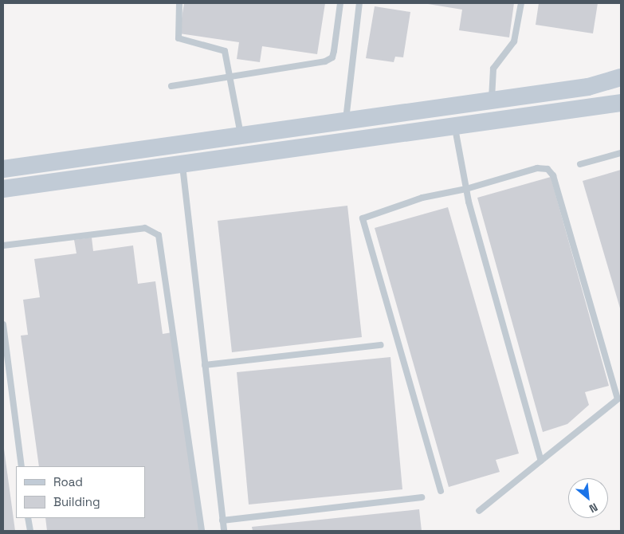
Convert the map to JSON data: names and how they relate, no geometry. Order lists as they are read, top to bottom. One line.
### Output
{"legend":["Road","Building"],"north":"bottom right"}
